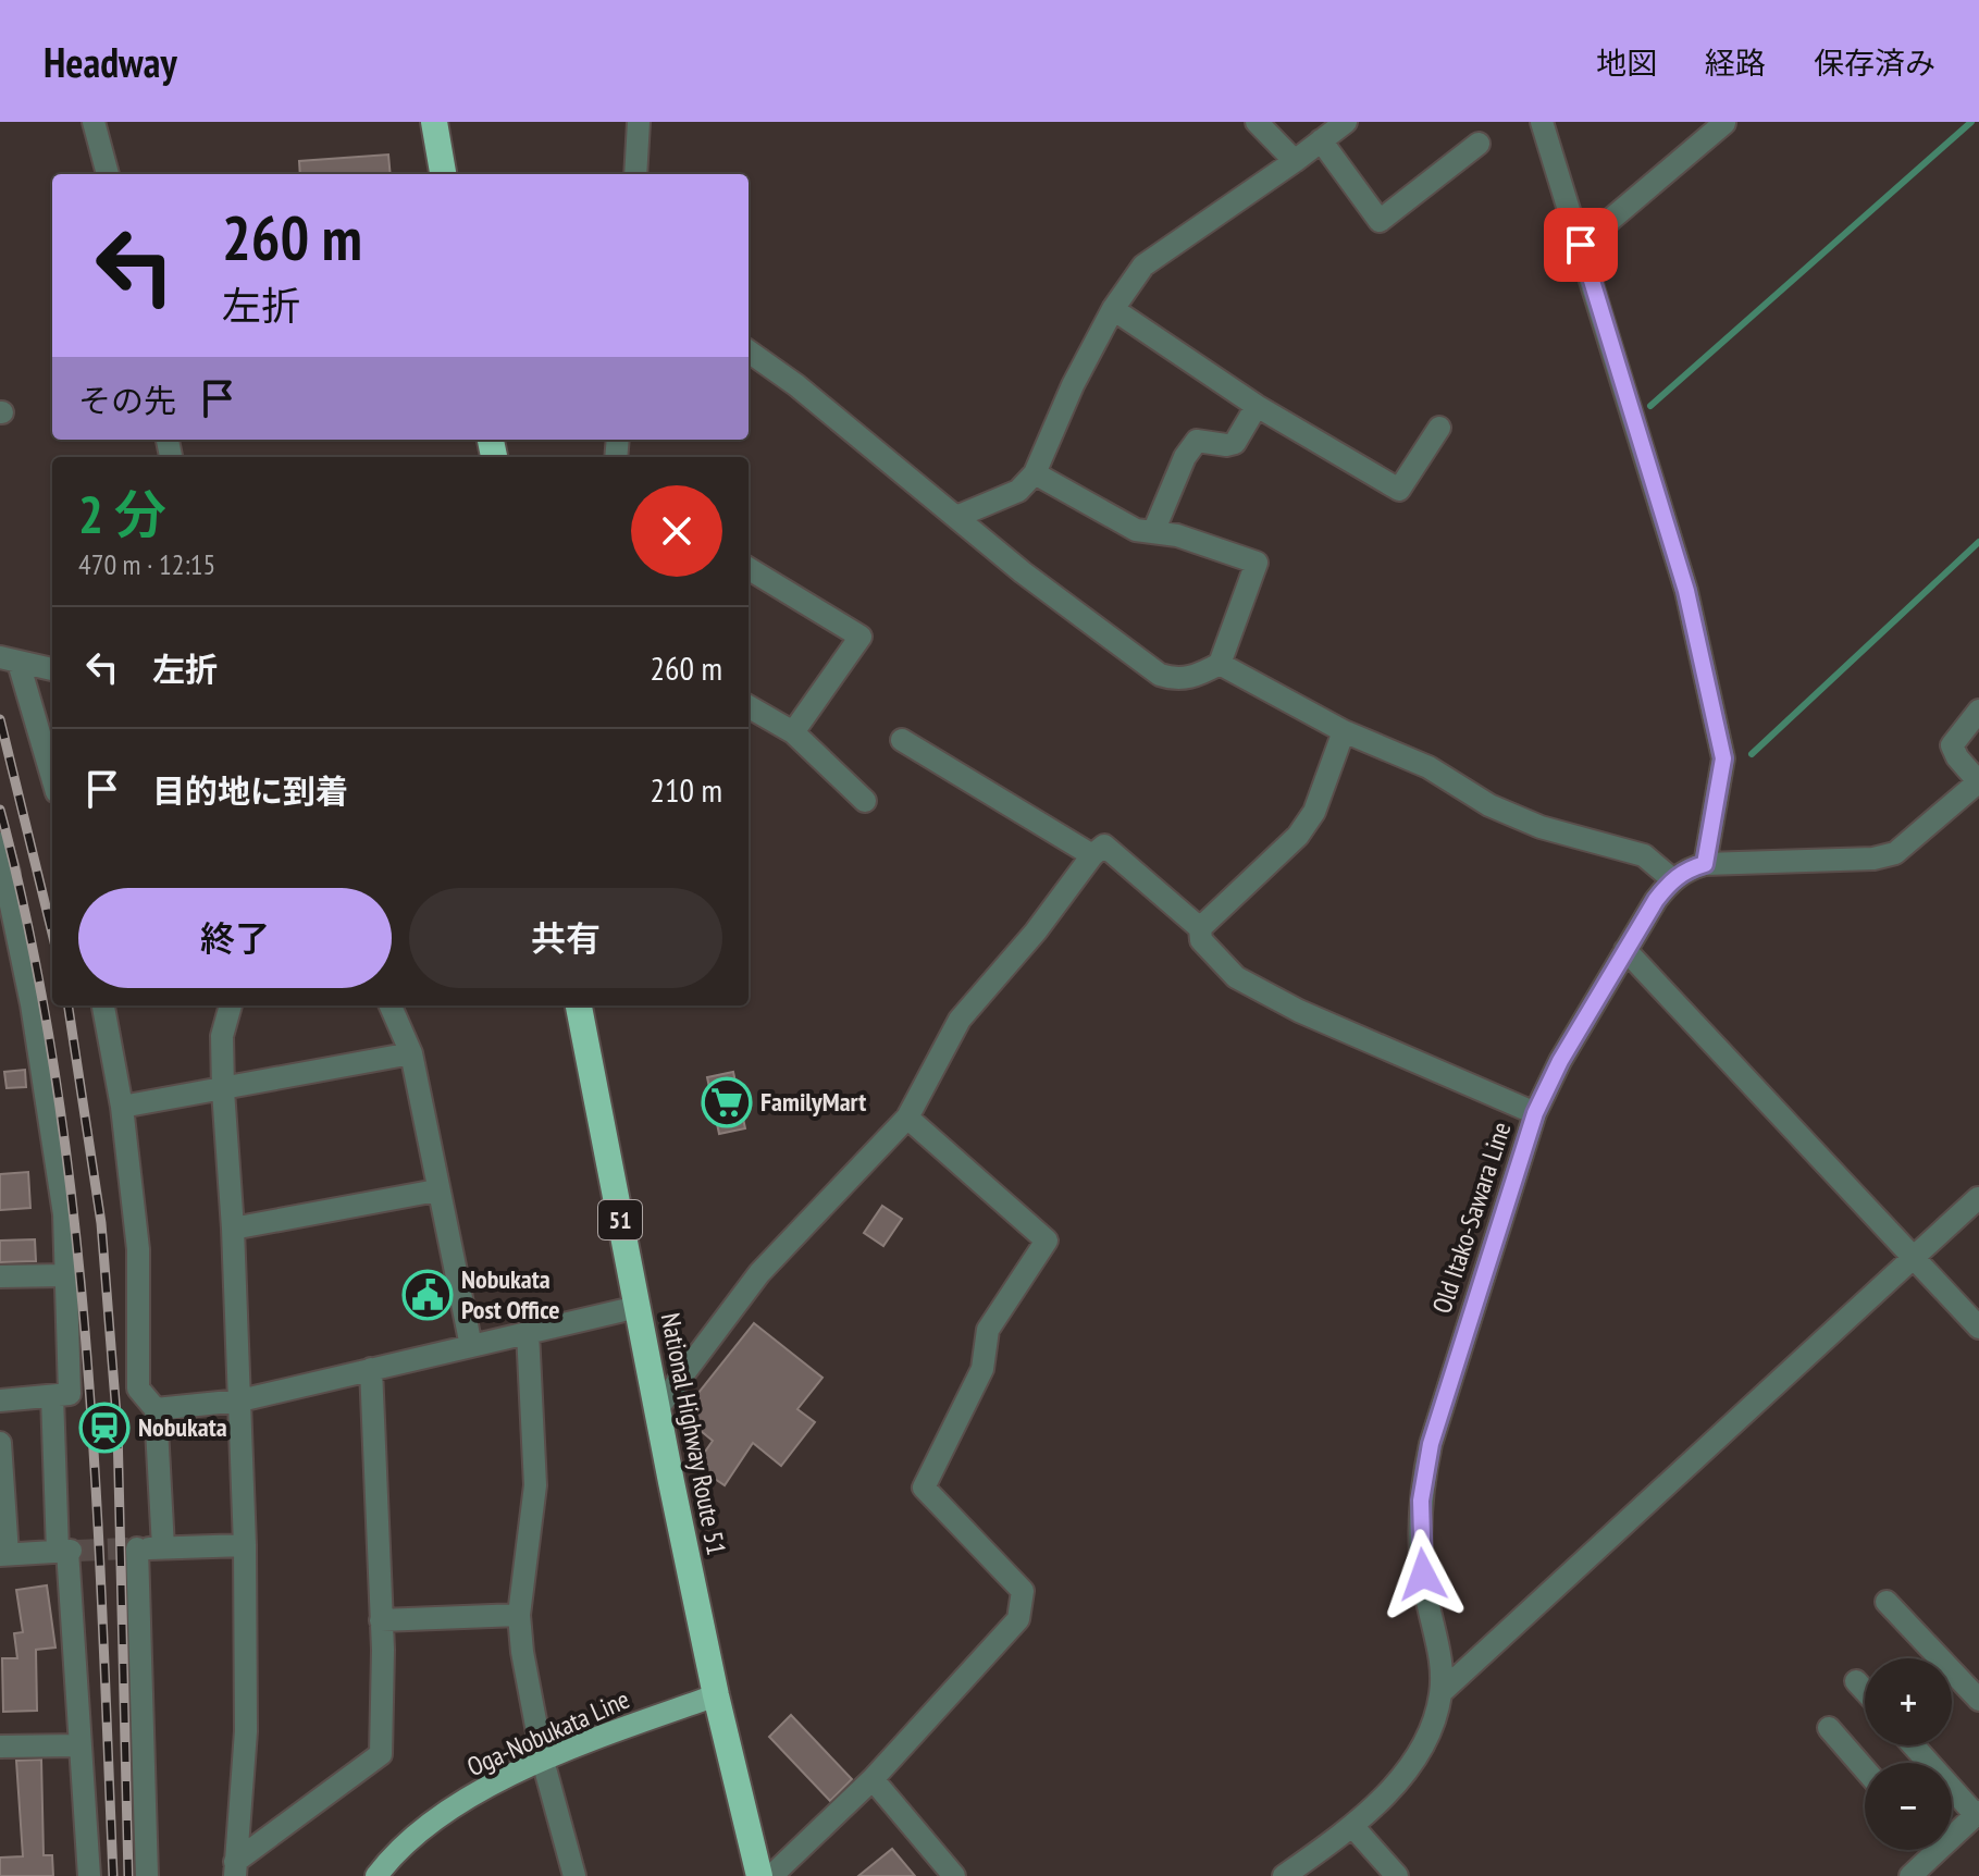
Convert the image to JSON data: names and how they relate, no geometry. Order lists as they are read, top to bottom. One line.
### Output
{"streets":{"highway":["51","National Highway Route 51"],"main road":["Oga-Nobukata Line"],"street":["Old Itako-Sawara Line"]},"crossings":[["National Highway Route 51","Oga-Nobukata Line"]],"places":{"supermarket":["FamilyMart"],"public building":["Nobukata Post Office"],"station":["Nobukata"]},"page":{"header":"Headway","nav":["地図","経路","保存済み"],"turn":["260 m","左折"],"then":"その先","heading":["2 分","470 m · 12:15"],"list":[{"name":"左折","value":"260 m"},{"name":"目的地に到着","value":"210 m"}],"buttons":["終了","共有"],"map_buttons":["+","−"]}}
